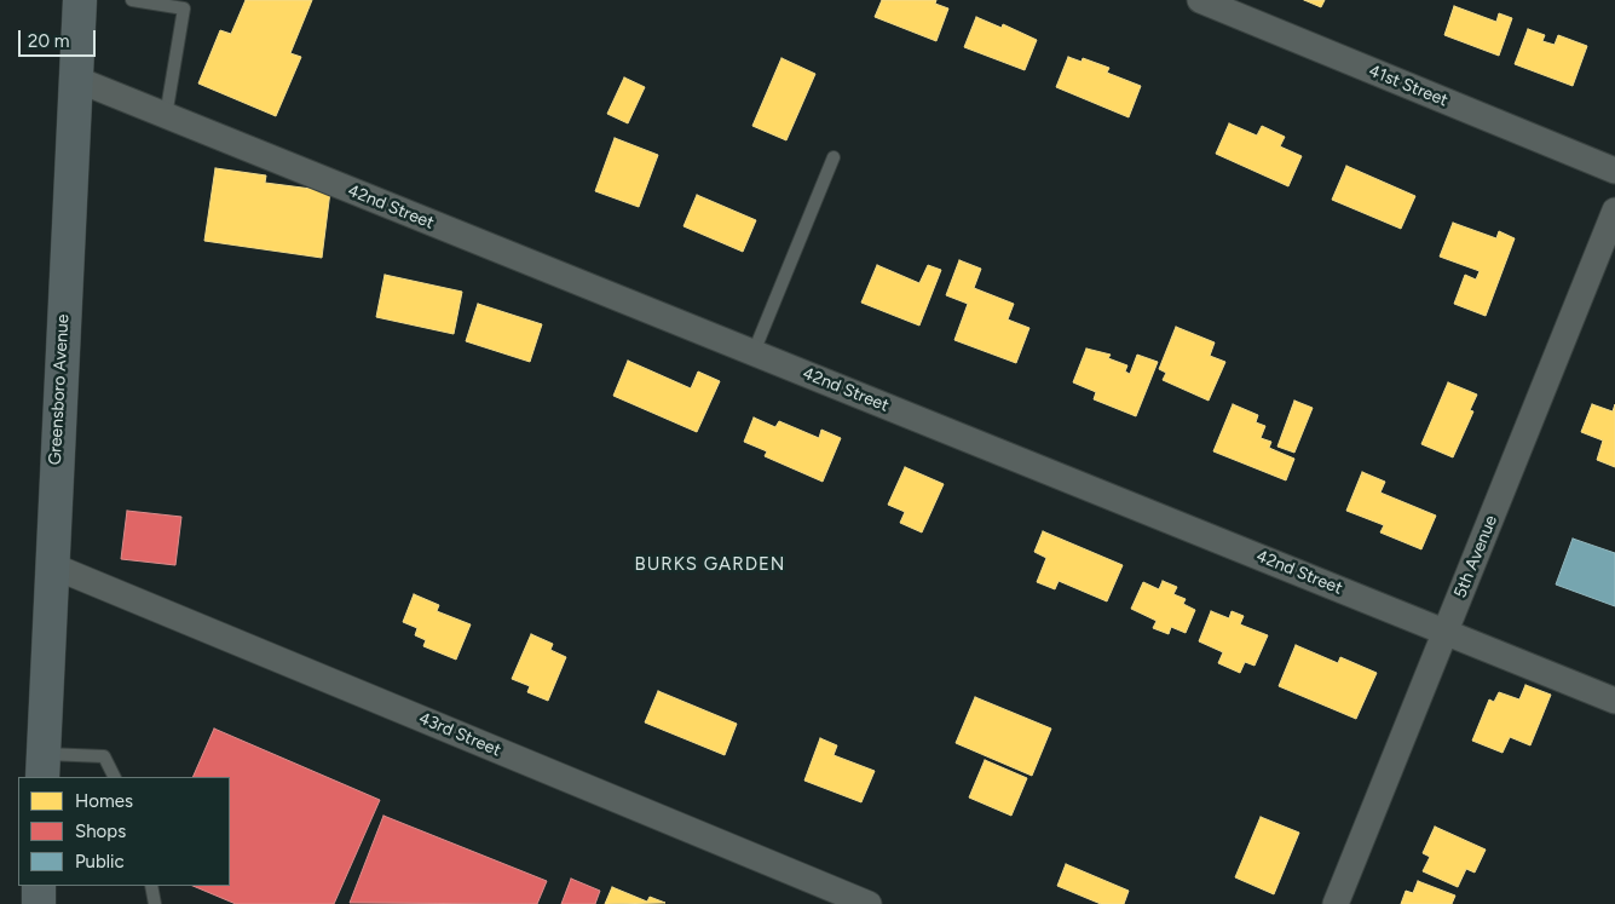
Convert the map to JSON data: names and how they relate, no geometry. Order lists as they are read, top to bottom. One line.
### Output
{"streets":{"main road":["Greensboro Avenue"],"street":["41st Street","42nd Street","5th Avenue","43rd Street"]},"crossings":[["42nd Street","Greensboro Avenue"],["42nd Street","5th Avenue"],["Greensboro Avenue","43rd Street"]],"districts":["BURKS GARDEN"],"legend":["Homes","Shops","Public"],"scale_bar":"20 m"}
